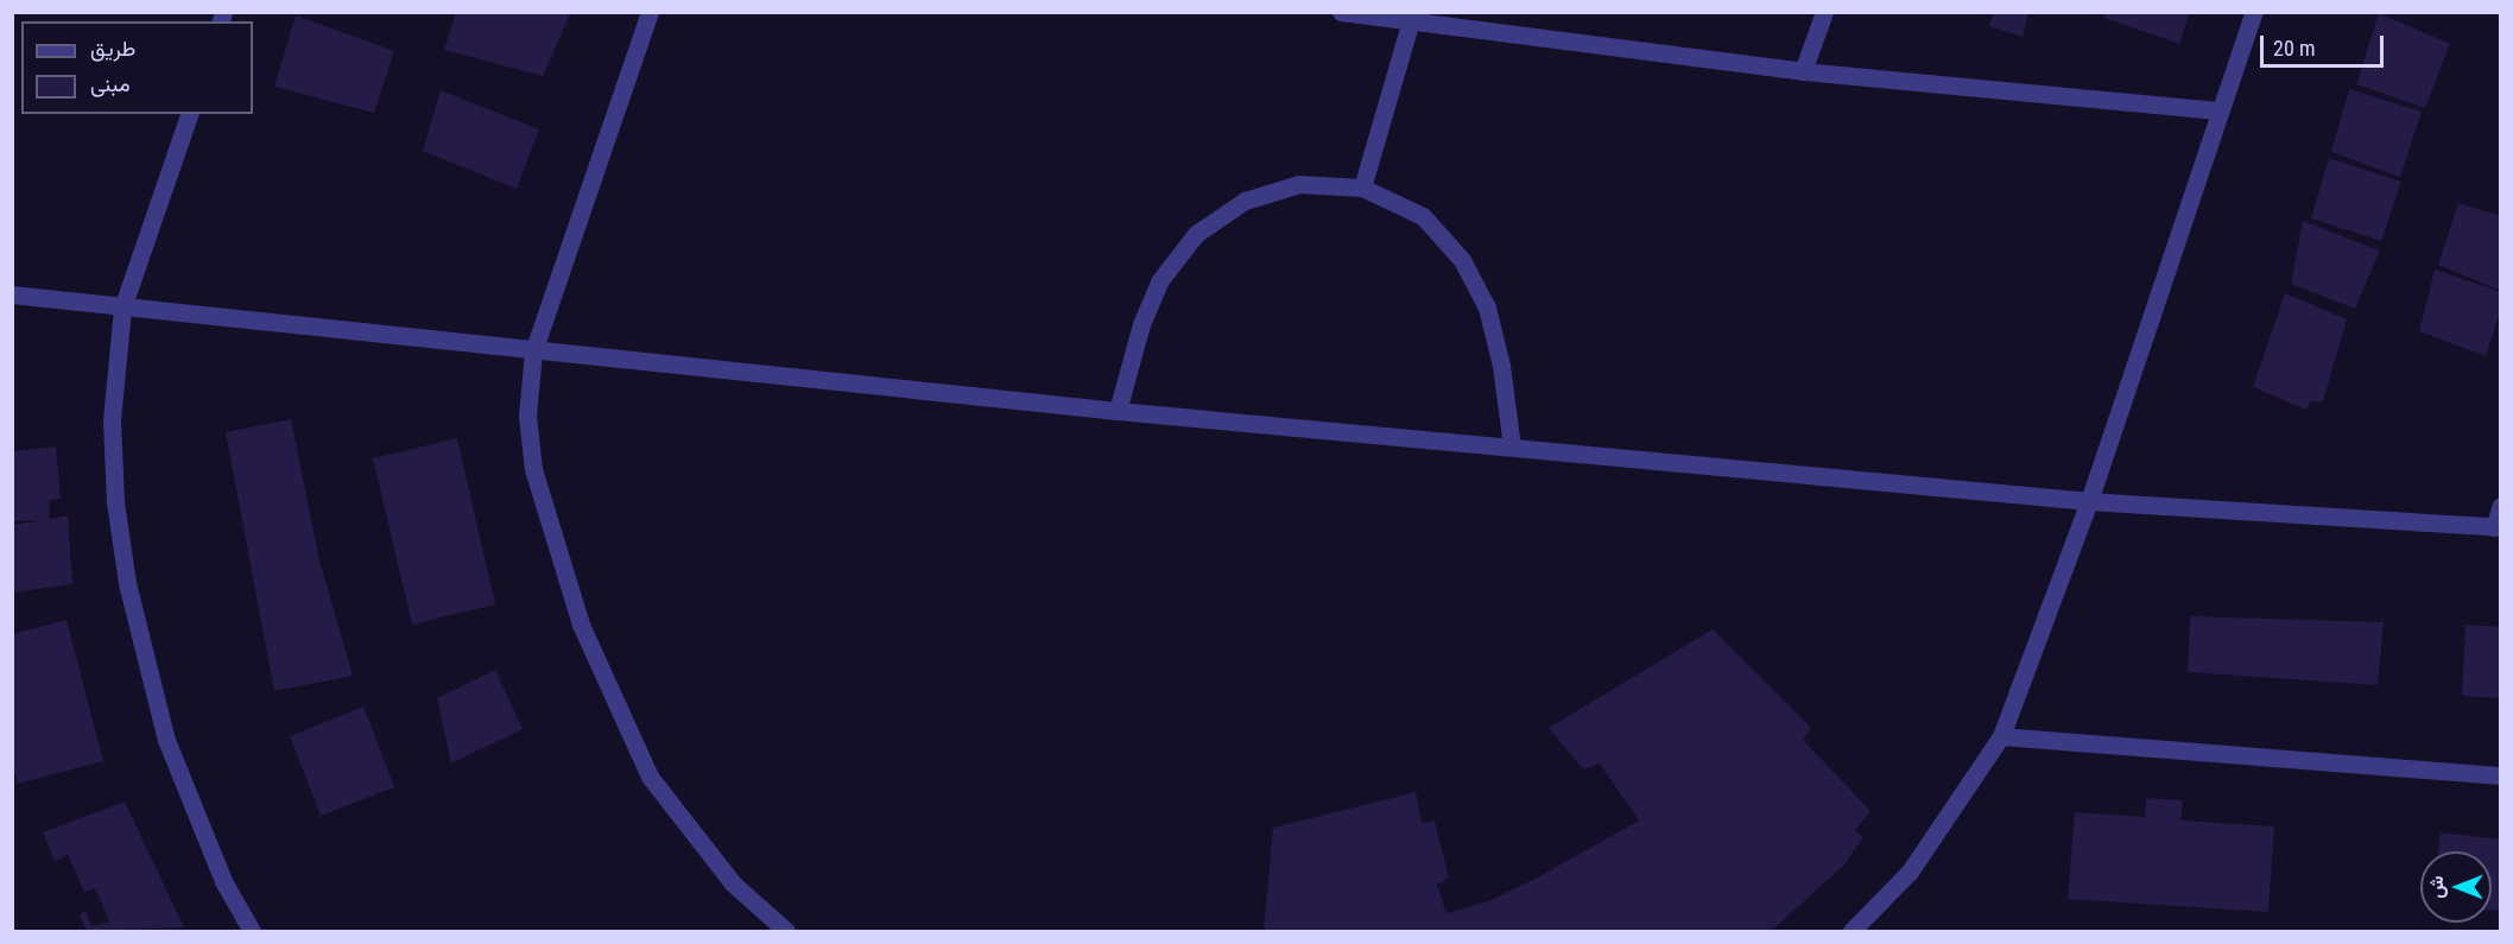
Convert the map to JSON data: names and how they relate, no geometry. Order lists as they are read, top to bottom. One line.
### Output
{"legend":["طريق","مبنى"],"scale_bar":"20 m","north":"left"}
